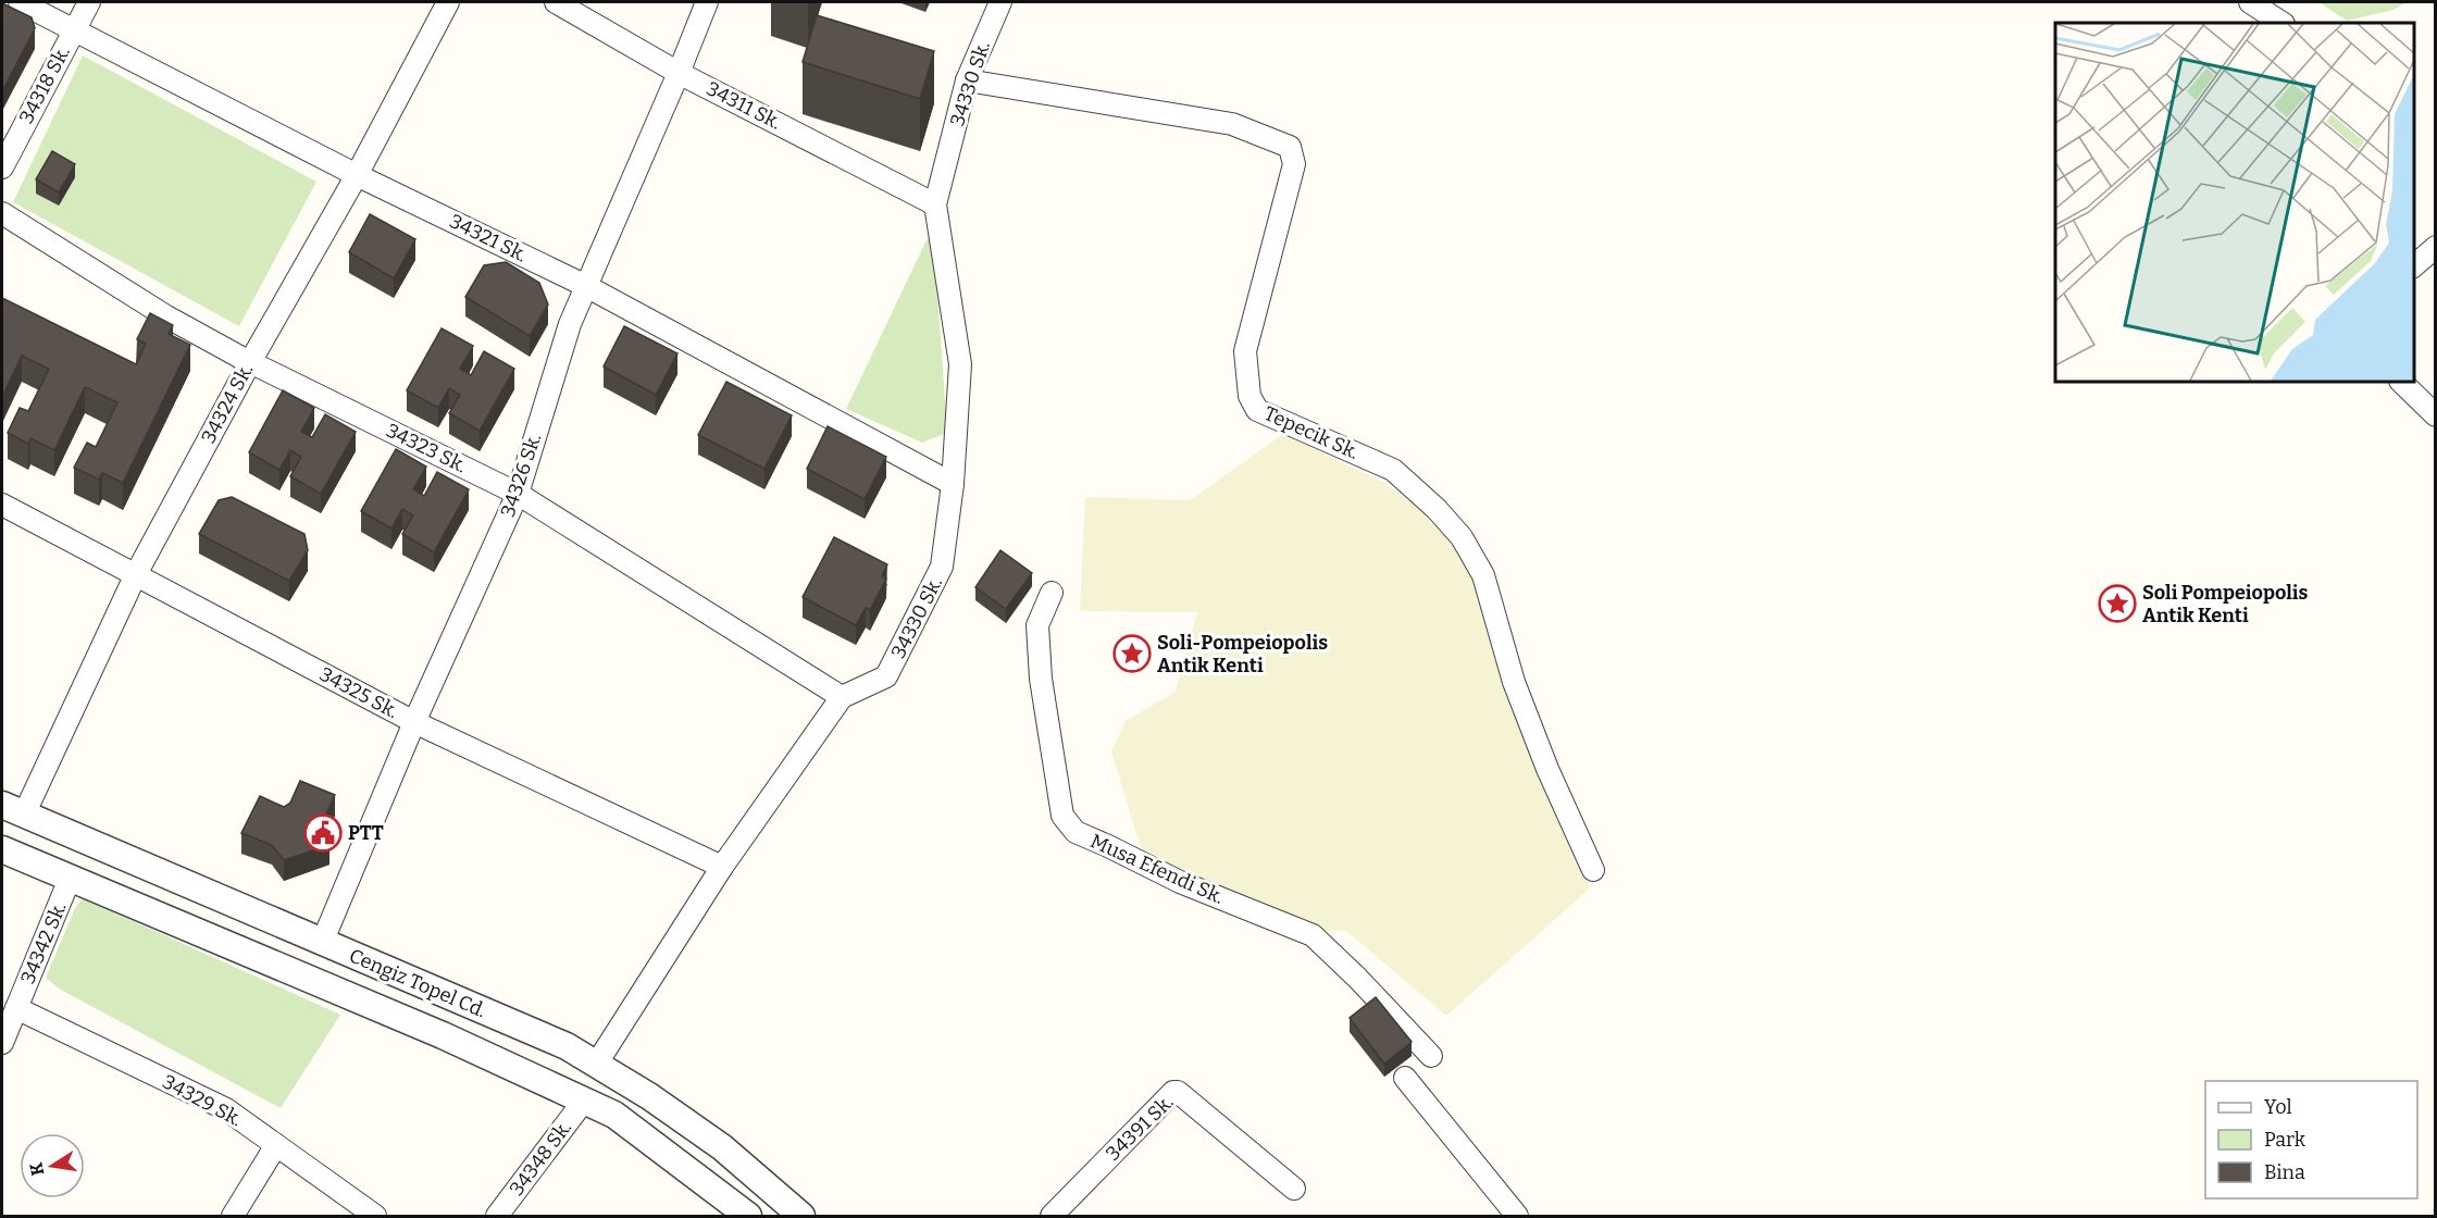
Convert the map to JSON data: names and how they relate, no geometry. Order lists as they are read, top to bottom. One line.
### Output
{"streets":{"street":["34330 Sk.","34318 Sk.","34311 Sk.","34321 Sk.","34324 Sk.","Tepecik Sk.","34323 Sk.","34326 Sk.","34325 Sk.","Musa Efendi Sk.","34342 Sk.","Cengiz Topel Cd.","34329 Sk.","34391 Sk.","34348 Sk."]},"crossings":[["34330 Sk.","34311 Sk."],["34330 Sk.","34321 Sk."],["34330 Sk.","Tepecik Sk."],["34330 Sk.","34323 Sk."],["34330 Sk.","34325 Sk."],["34330 Sk.","Cengiz Topel Cd."],["34318 Sk.","34321 Sk."],["34311 Sk.","34326 Sk."],["34321 Sk.","34324 Sk."],["34321 Sk.","34326 Sk."],["34324 Sk.","34323 Sk."],["34324 Sk.","34325 Sk."],["34324 Sk.","Cengiz Topel Cd."],["34323 Sk.","34326 Sk."],["34326 Sk.","34325 Sk."],["34326 Sk.","Cengiz Topel Cd."],["34342 Sk.","Cengiz Topel Cd."],["34342 Sk.","34329 Sk."],["Cengiz Topel Cd.","34348 Sk."]],"places":{"place":["Soli Pompeiopolis Antik Kenti","Soli-Pompeiopolis Antik Kenti"],"public building":["PTT"]},"legend":["Yol","Park","Bina"],"north":"left"}
